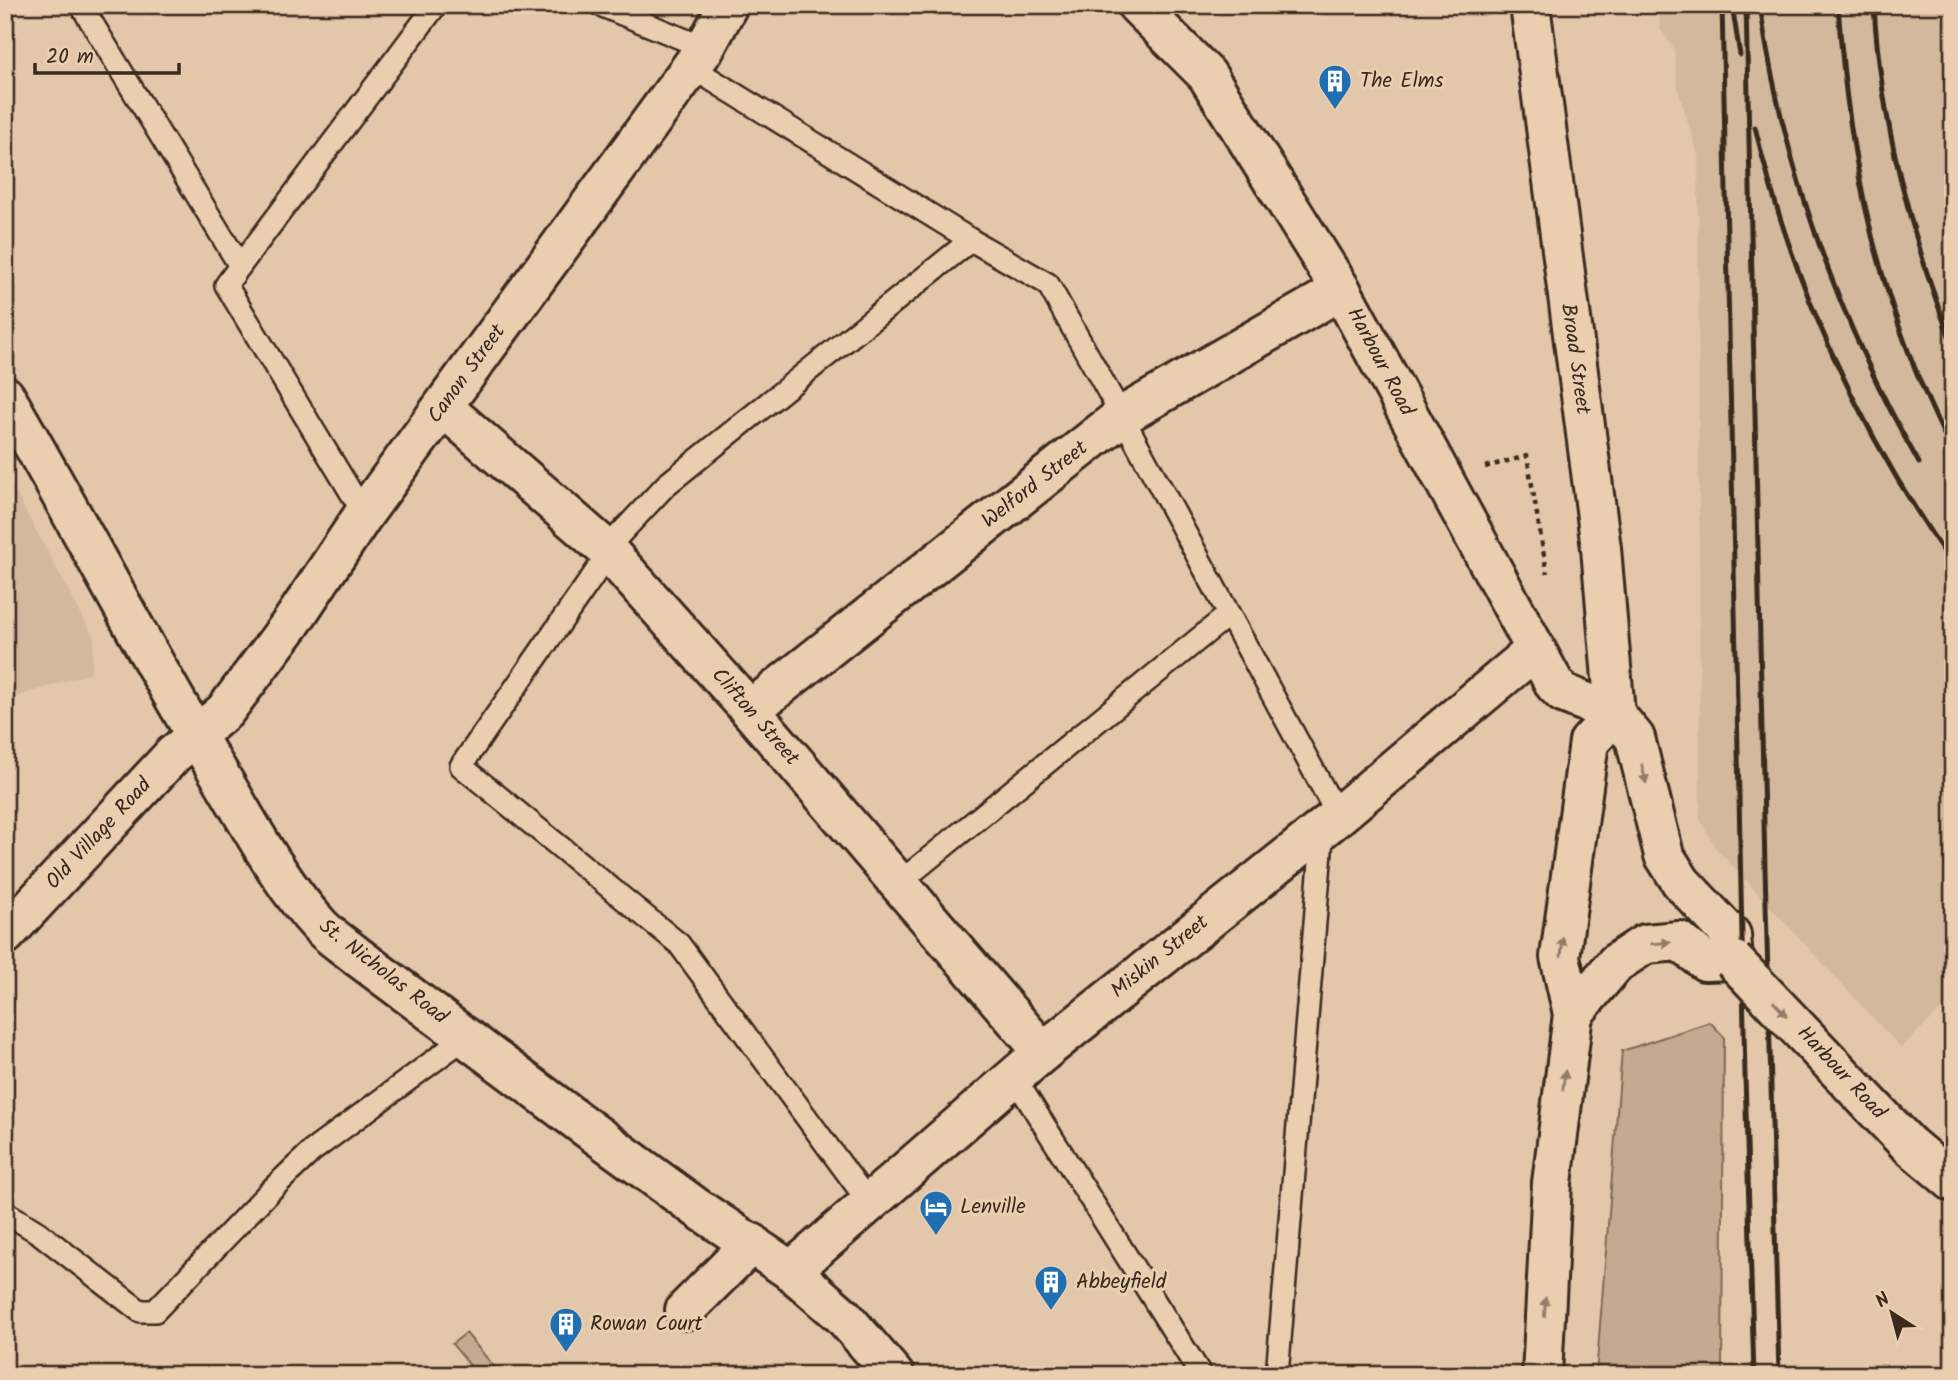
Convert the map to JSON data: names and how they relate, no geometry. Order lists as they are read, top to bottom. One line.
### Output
{"streets":{"street":["Broad Street","Harbour Road","Canon Street","Welford Street","Clifton Street","Old Village Road","Miskin Street","St. Nicholas Road"]},"crossings":[["Broad Street","Harbour Road"],["Harbour Road","Welford Street"],["Harbour Road","Miskin Street"],["Canon Street","Clifton Street"],["Canon Street","Old Village Road"],["Canon Street","St. Nicholas Road"],["Welford Street","Clifton Street"],["Clifton Street","Miskin Street"],["Old Village Road","St. Nicholas Road"],["Miskin Street","St. Nicholas Road"]],"places":{"building":["The Elms","Abbeyfield","Rowan Court"],"hotel":["Lenville"]},"scale_bar":"20 m","north":"top left"}
